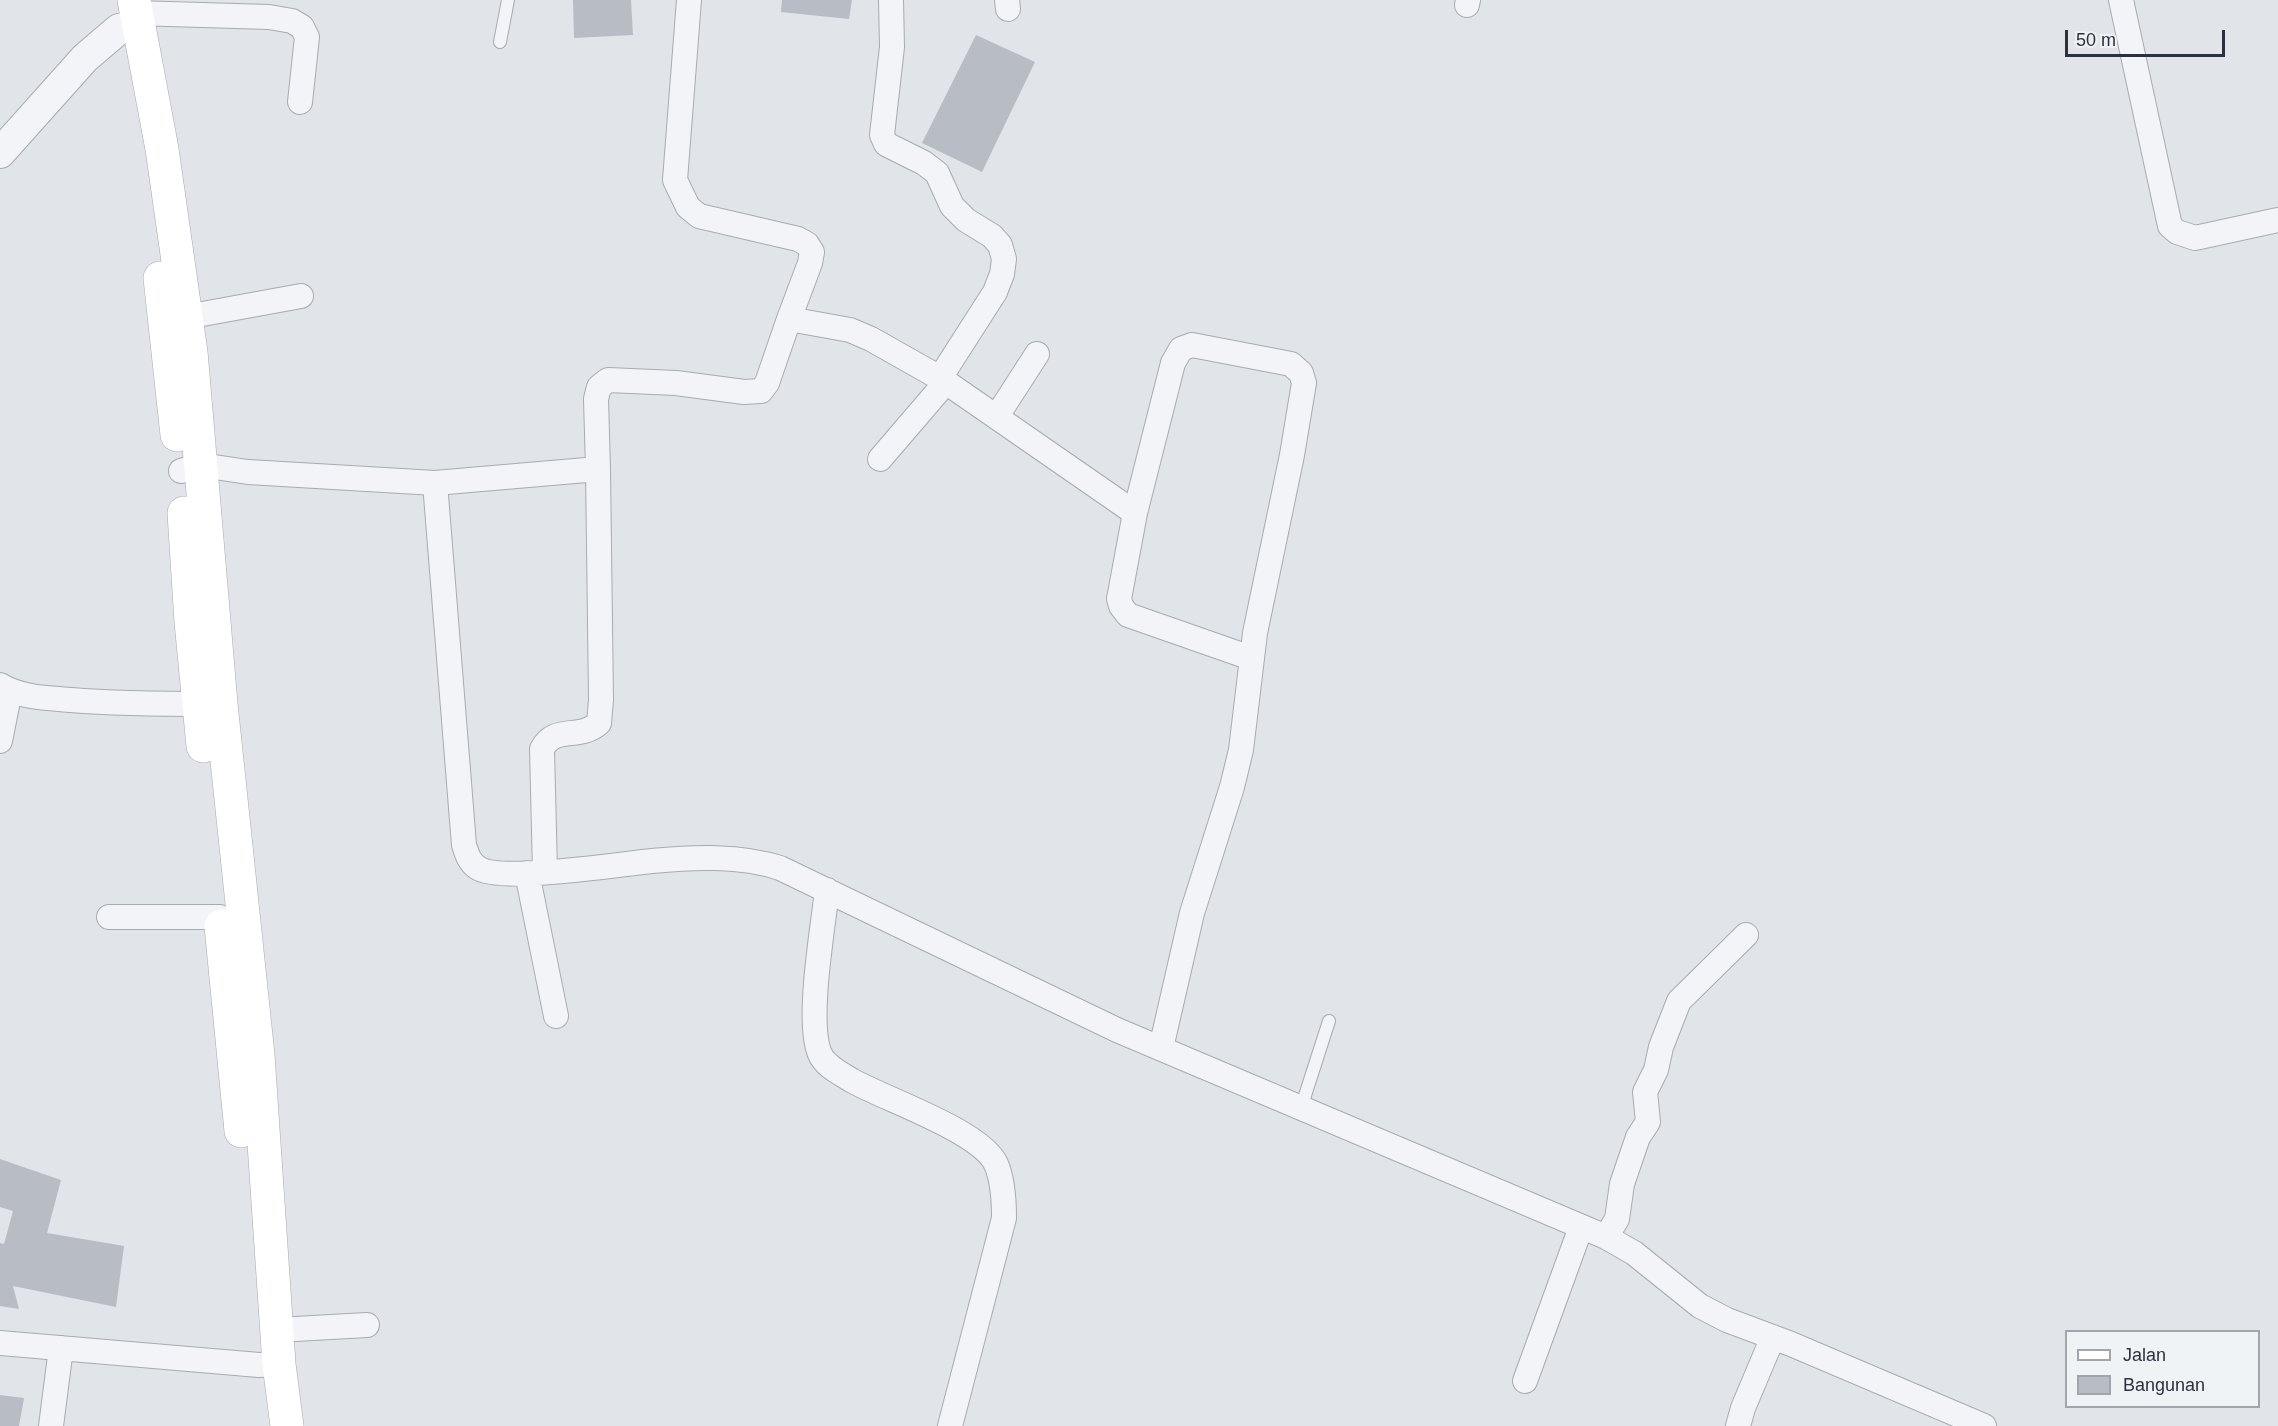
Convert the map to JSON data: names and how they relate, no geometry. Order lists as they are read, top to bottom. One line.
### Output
{"legend":["Jalan","Bangunan"],"scale_bar":"50 m"}
